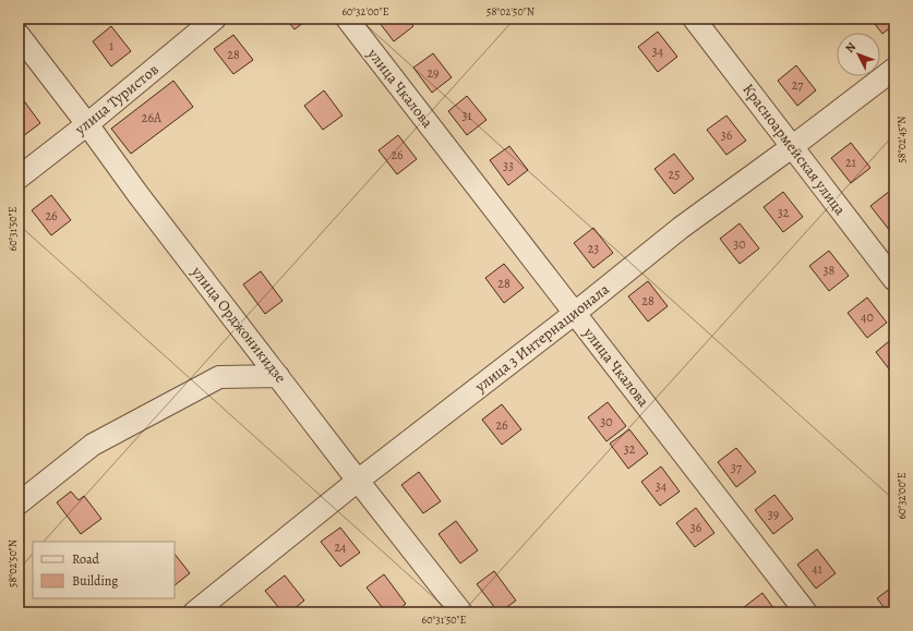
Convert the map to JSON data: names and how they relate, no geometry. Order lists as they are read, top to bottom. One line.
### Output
{"streets":{"street":["улица Чкалова","улица Туристов","Красноармейская улица","улица Орджоникидзе","улица 3 Интернационала"]},"crossings":[["улица Чкалова","улица 3 Интернационала"],["улица Туристов","улица Орджоникидзе"],["Красноармейская улица","улица 3 Интернационала"],["улица Орджоникидзе","улица 3 Интернационала"]],"house_numbers":["1","34","28","29","27","31","26А","36","26","21","33","25","32","26","30","23","38","28","28","40","30","26","32","37","34","39","36","24","41"],"legend":["Road","Building"],"north":"top left","coordinates":["60°32'00\"E","58°02'50\"N","58°02'45\"N","60°31'50\"E"]}
